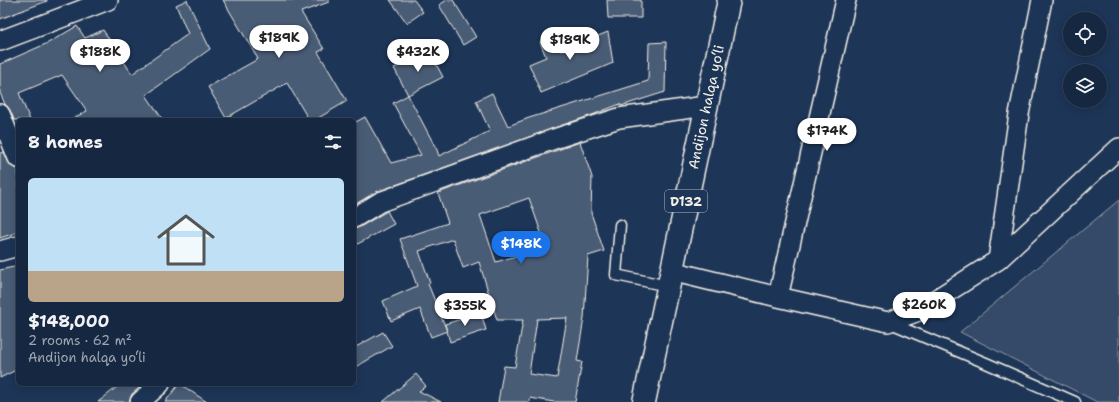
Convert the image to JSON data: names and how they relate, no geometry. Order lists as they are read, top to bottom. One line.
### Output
{"streets":{"highway":["Andijon halqa yo‘li","D132"]},"page":{"price":["$189K","$189K","$188K","$432K","$174K","$148K","$260K","$355K"],"heading":"8 homes","list":[{"name":"$148,000","note":"2 rooms · 62 m² · Andijon halqa yo‘li"}]}}
